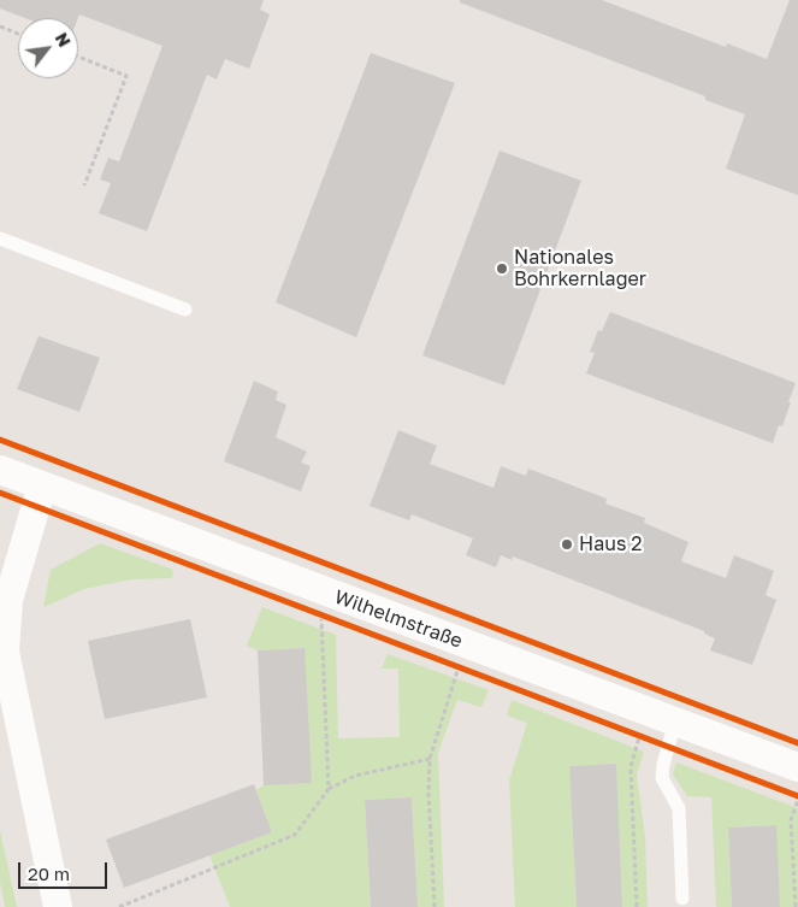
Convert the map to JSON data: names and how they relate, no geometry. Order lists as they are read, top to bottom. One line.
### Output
{"streets":{"street":["Wilhelmstraße"]},"places":["Nationales Bohrkernlager","Haus 2"],"scale_bar":"20 m","north":"top right"}
